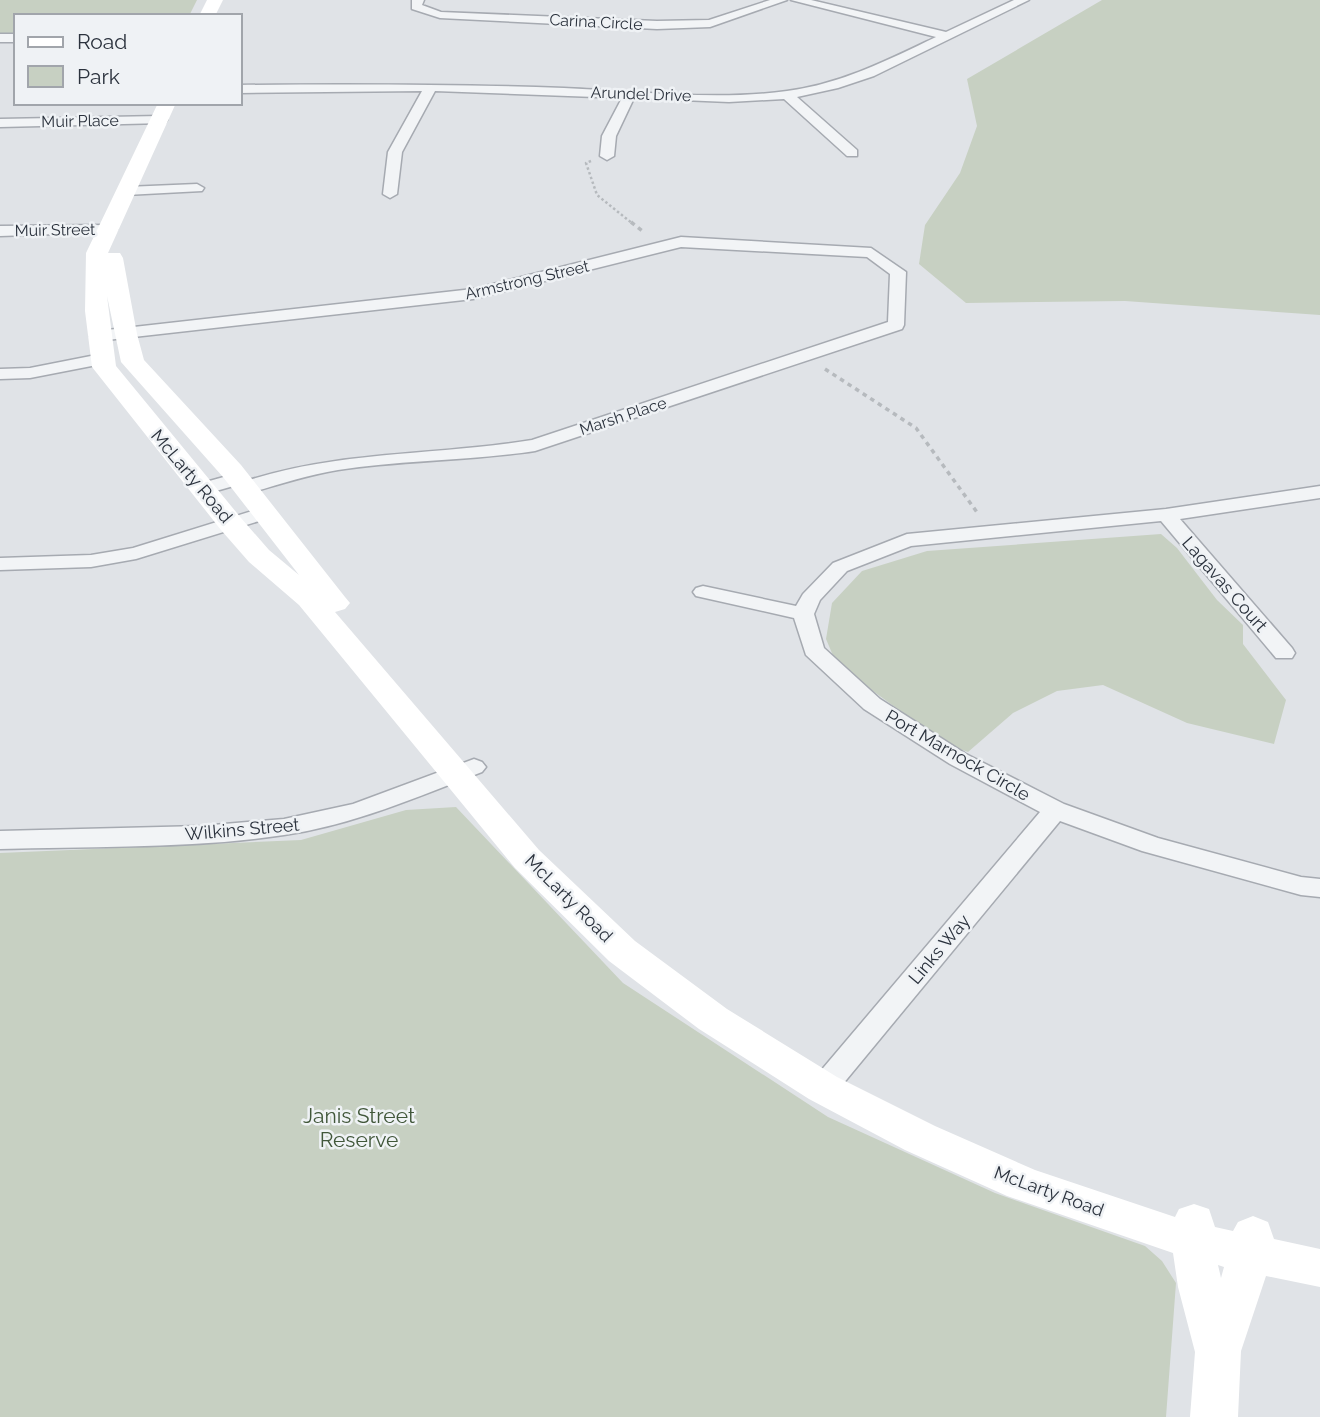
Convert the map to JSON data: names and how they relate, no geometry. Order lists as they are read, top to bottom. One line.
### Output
{"streets":{"street":["Carina Circle","Arundel Drive","Muir Place","Muir Street","Armstrong Street","Marsh Place","McLarty Road","Lagavas Court","Port Marnock Circle","Wilkins Street","Links Way"]},"crossings":[["Muir Place","McLarty Road"],["Muir Street","McLarty Road"],["Armstrong Street","Marsh Place"],["Armstrong Street","McLarty Road"],["Marsh Place","McLarty Road"],["McLarty Road","Wilkins Street"],["McLarty Road","Links Way"],["Port Marnock Circle","Links Way"]],"parks":["Janis Street Reserve"],"legend":["Road","Park"]}
